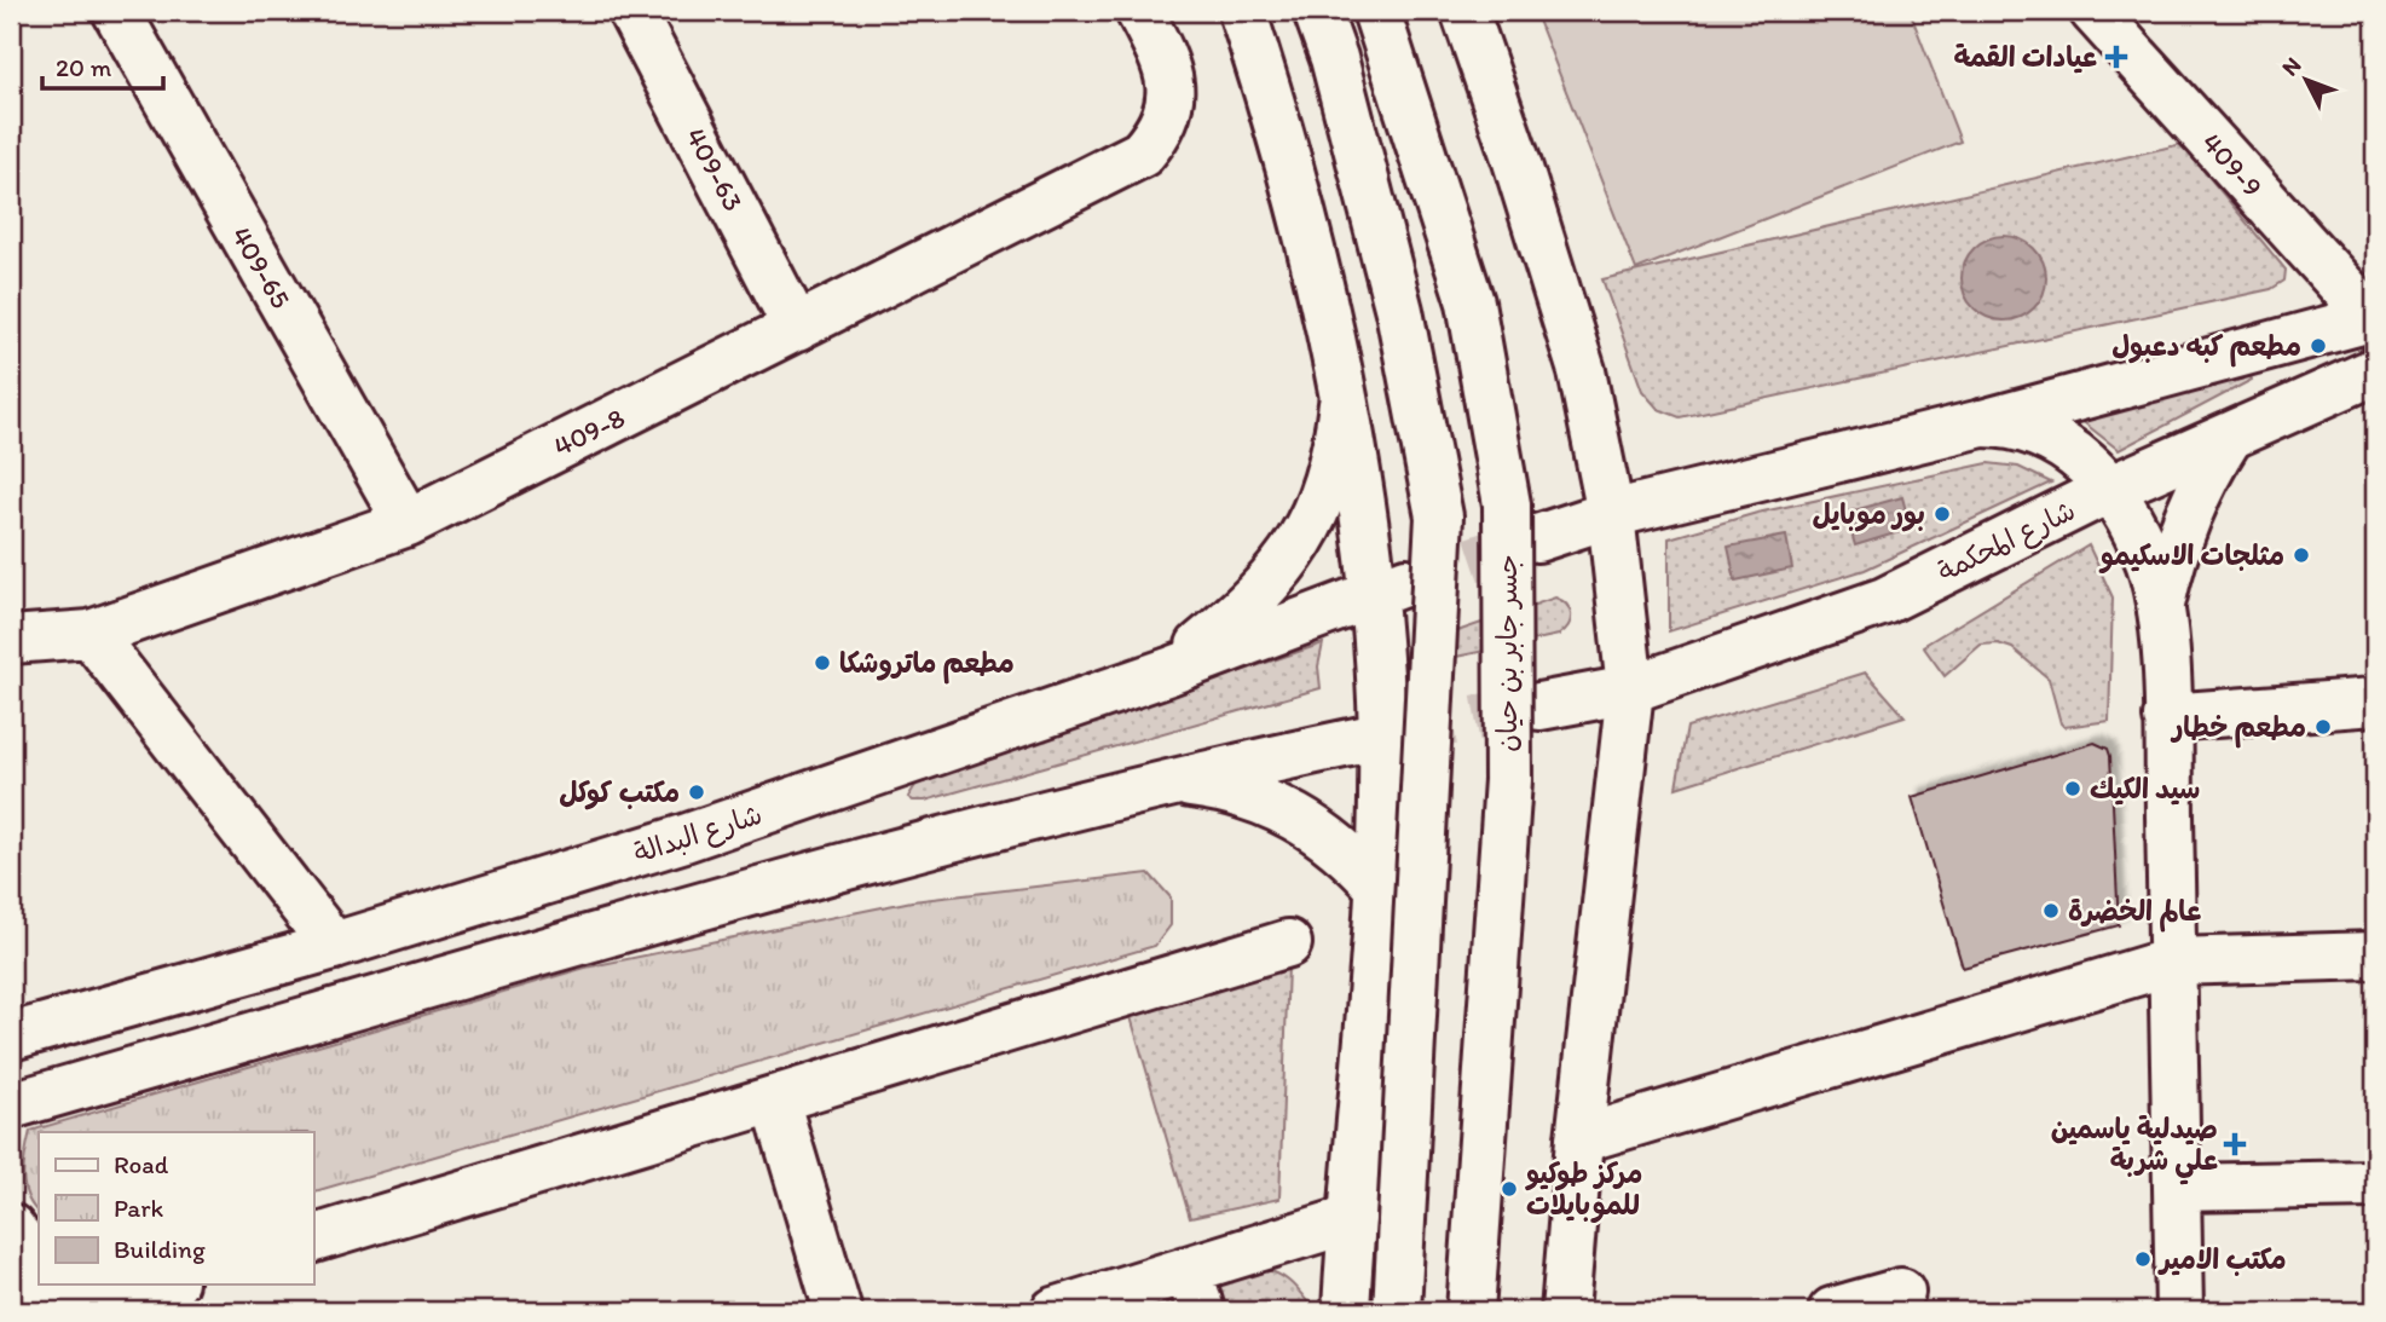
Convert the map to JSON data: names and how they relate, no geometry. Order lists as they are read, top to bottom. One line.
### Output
{"streets":{"main road":["409-9","409-63","409-65","409-8","شارع المحكمة","جسر جابر بن حيان","شارع البدالة"]},"crossings":[["409-63","409-8"],["409-65","409-8"]],"places":{"health":["عيادات القمة","صيدلية ياسمين علي شربة"],"other":["مطعم كبه دعبول","بور موبايل","مثلجات الاسكيمو","مطعم ماتروشكا","مطعم خطار","سيد الكيك","مكتب كوكل","عالم الخضرة","مركز طوكيو للموبايلات","مكتب الامير"]},"legend":["Road","Park","Building"],"scale_bar":"20 m","north":"top left"}
